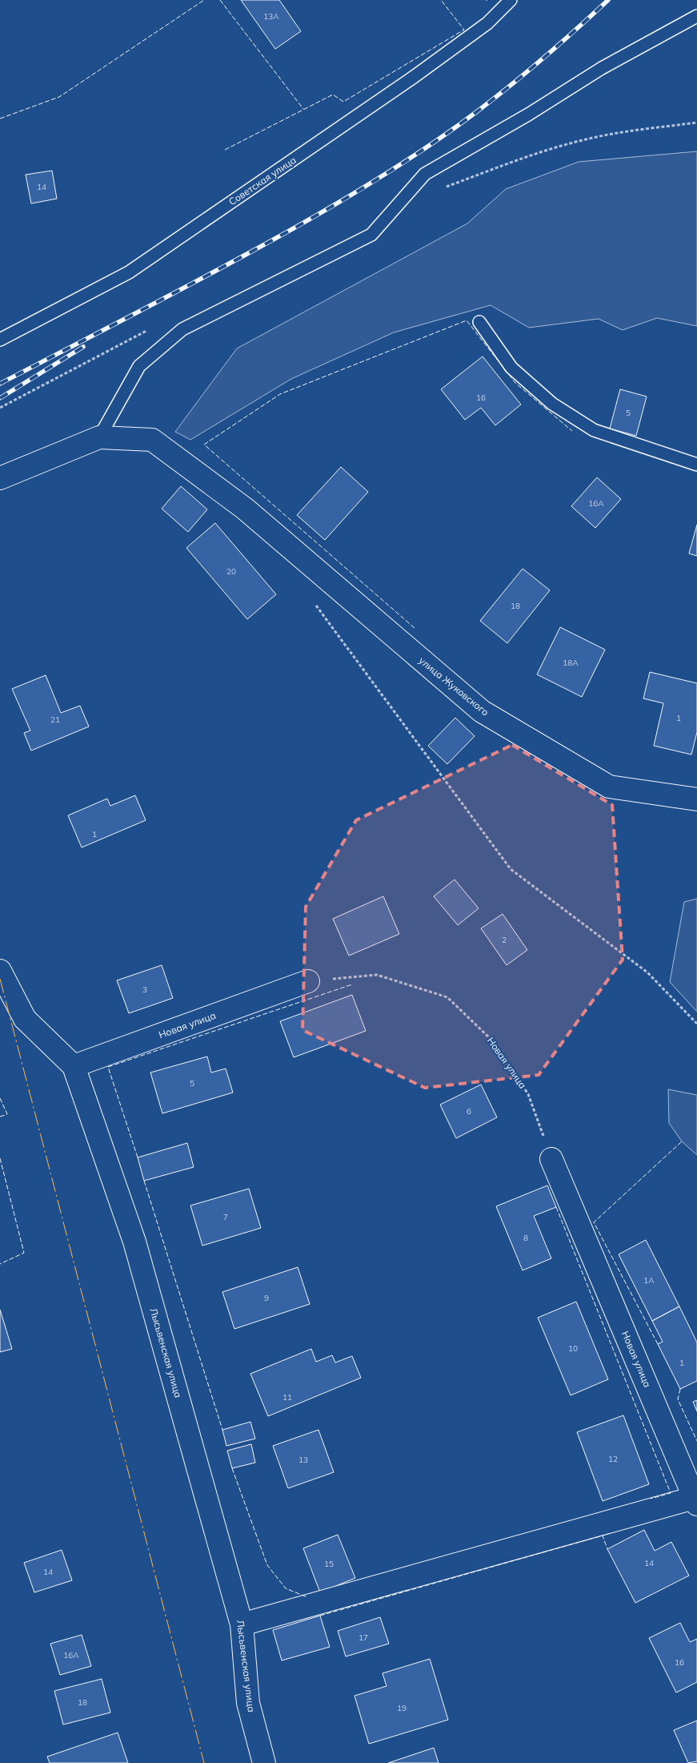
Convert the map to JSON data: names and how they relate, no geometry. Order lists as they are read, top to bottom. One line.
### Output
{"streets":{"street":["улица Жуковского","Новая улица","Лысьвенская улица"],"lane":["Советская улица"]},"crossings":[["Новая улица","Лысьвенская улица"]],"house_numbers":["13А","14","16","5","16А","20","18","18А","1","21","1","2","3","5","6","7","8","1А","9","10","1","11","12","13","14","15","14","17","16А","16","18","19"]}
